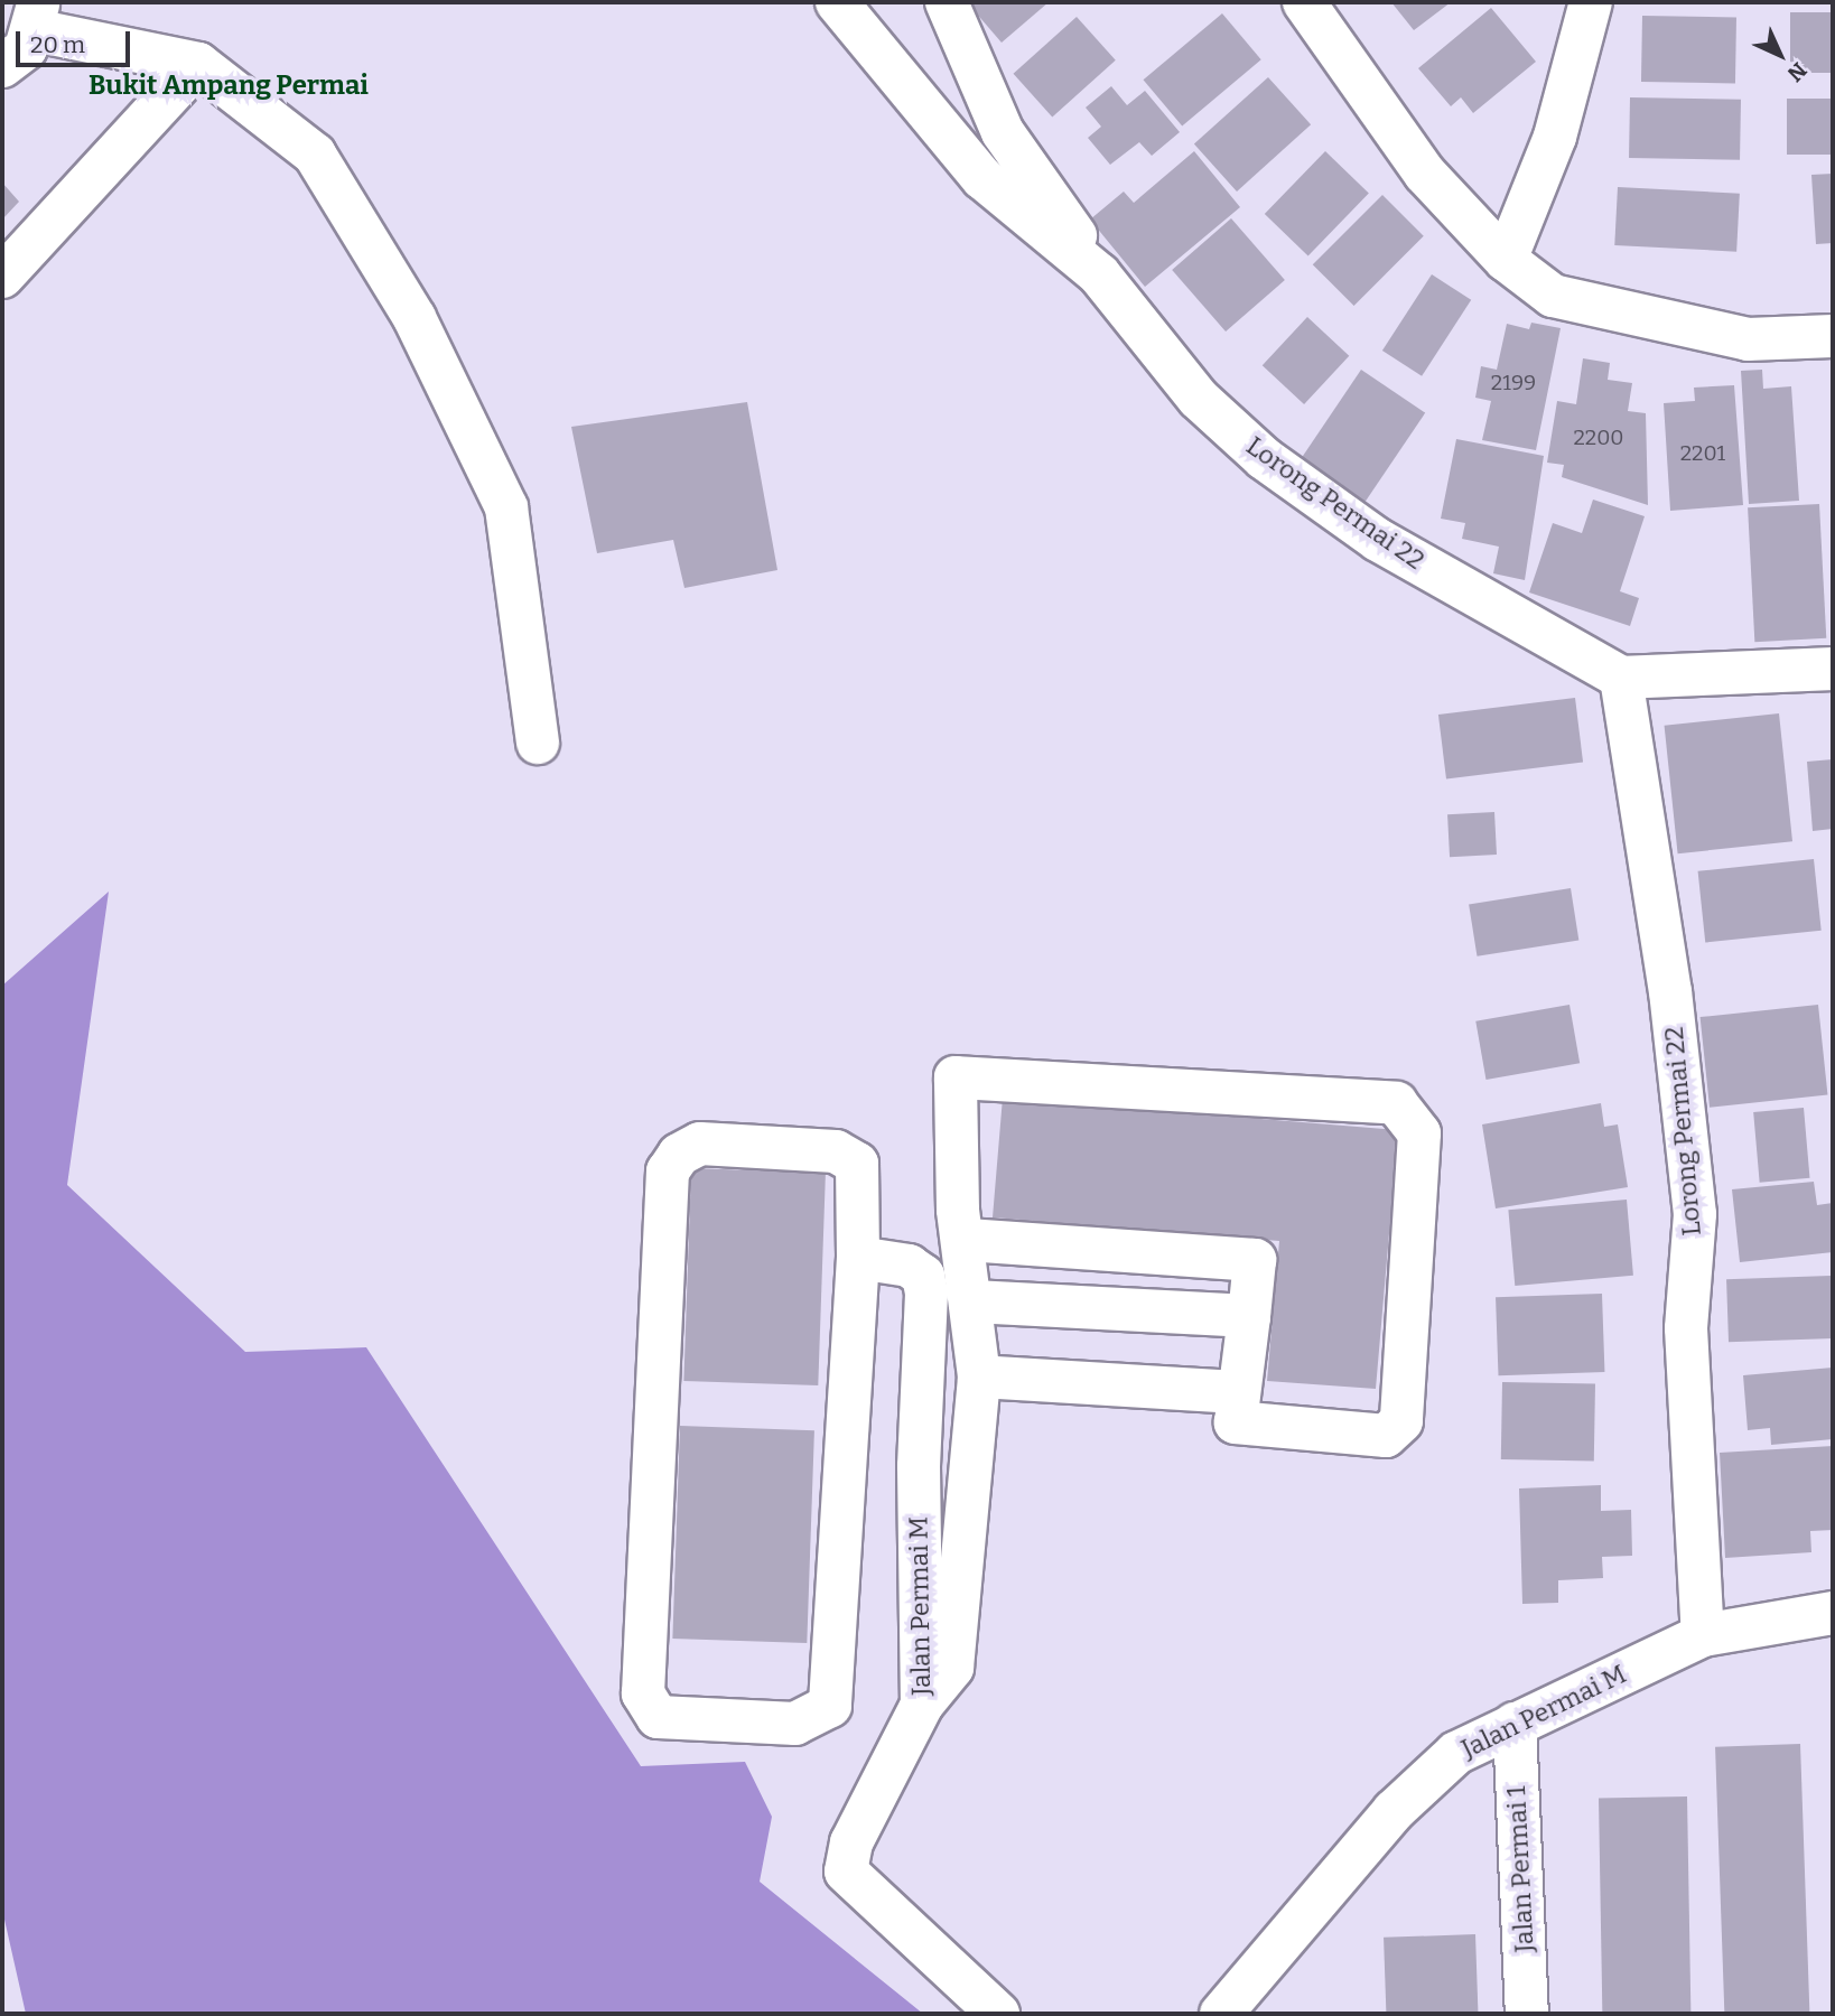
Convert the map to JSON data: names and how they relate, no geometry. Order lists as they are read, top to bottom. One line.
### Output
{"streets":{"street":["Lorong Permai 22","Jalan Permai M","Jalan Permai 1"]},"crossings":[["Lorong Permai 22","Jalan Permai M"],["Jalan Permai M","Jalan Permai 1"]],"districts":["Bukit Ampang Permai"],"house_numbers":["2199","2200","2201"],"scale_bar":"20 m","north":"bottom right"}
